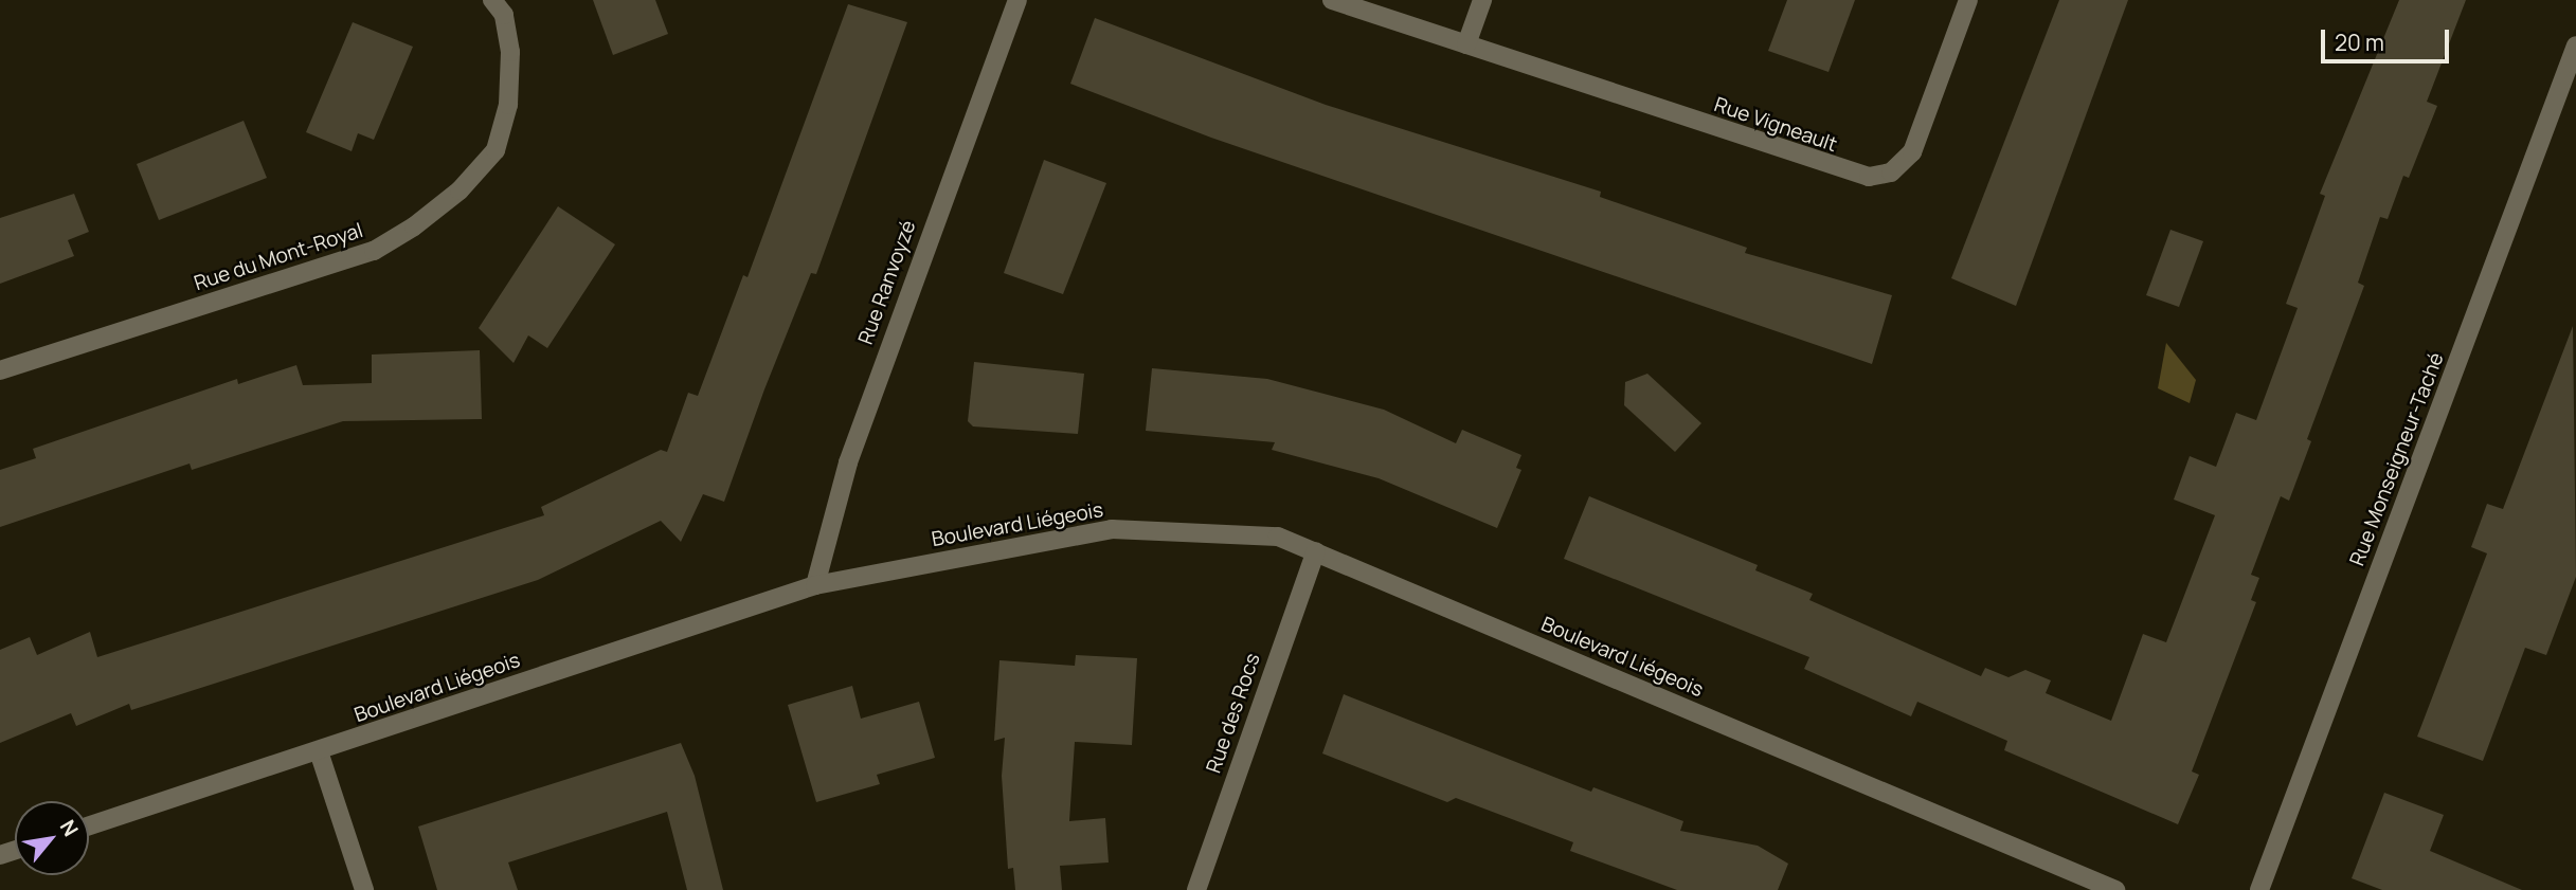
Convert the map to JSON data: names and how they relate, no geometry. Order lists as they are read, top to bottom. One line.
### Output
{"streets":{"street":["Rue Vigneault","Rue du Mont-Royal","Rue Ranvoyzé","Rue Monseigneur-Taché","Boulevard Liégeois","Rue des Rocs"]},"crossings":[["Rue Ranvoyzé","Boulevard Liégeois"],["Boulevard Liégeois","Rue des Rocs"]],"scale_bar":"20 m","north":"top right"}
